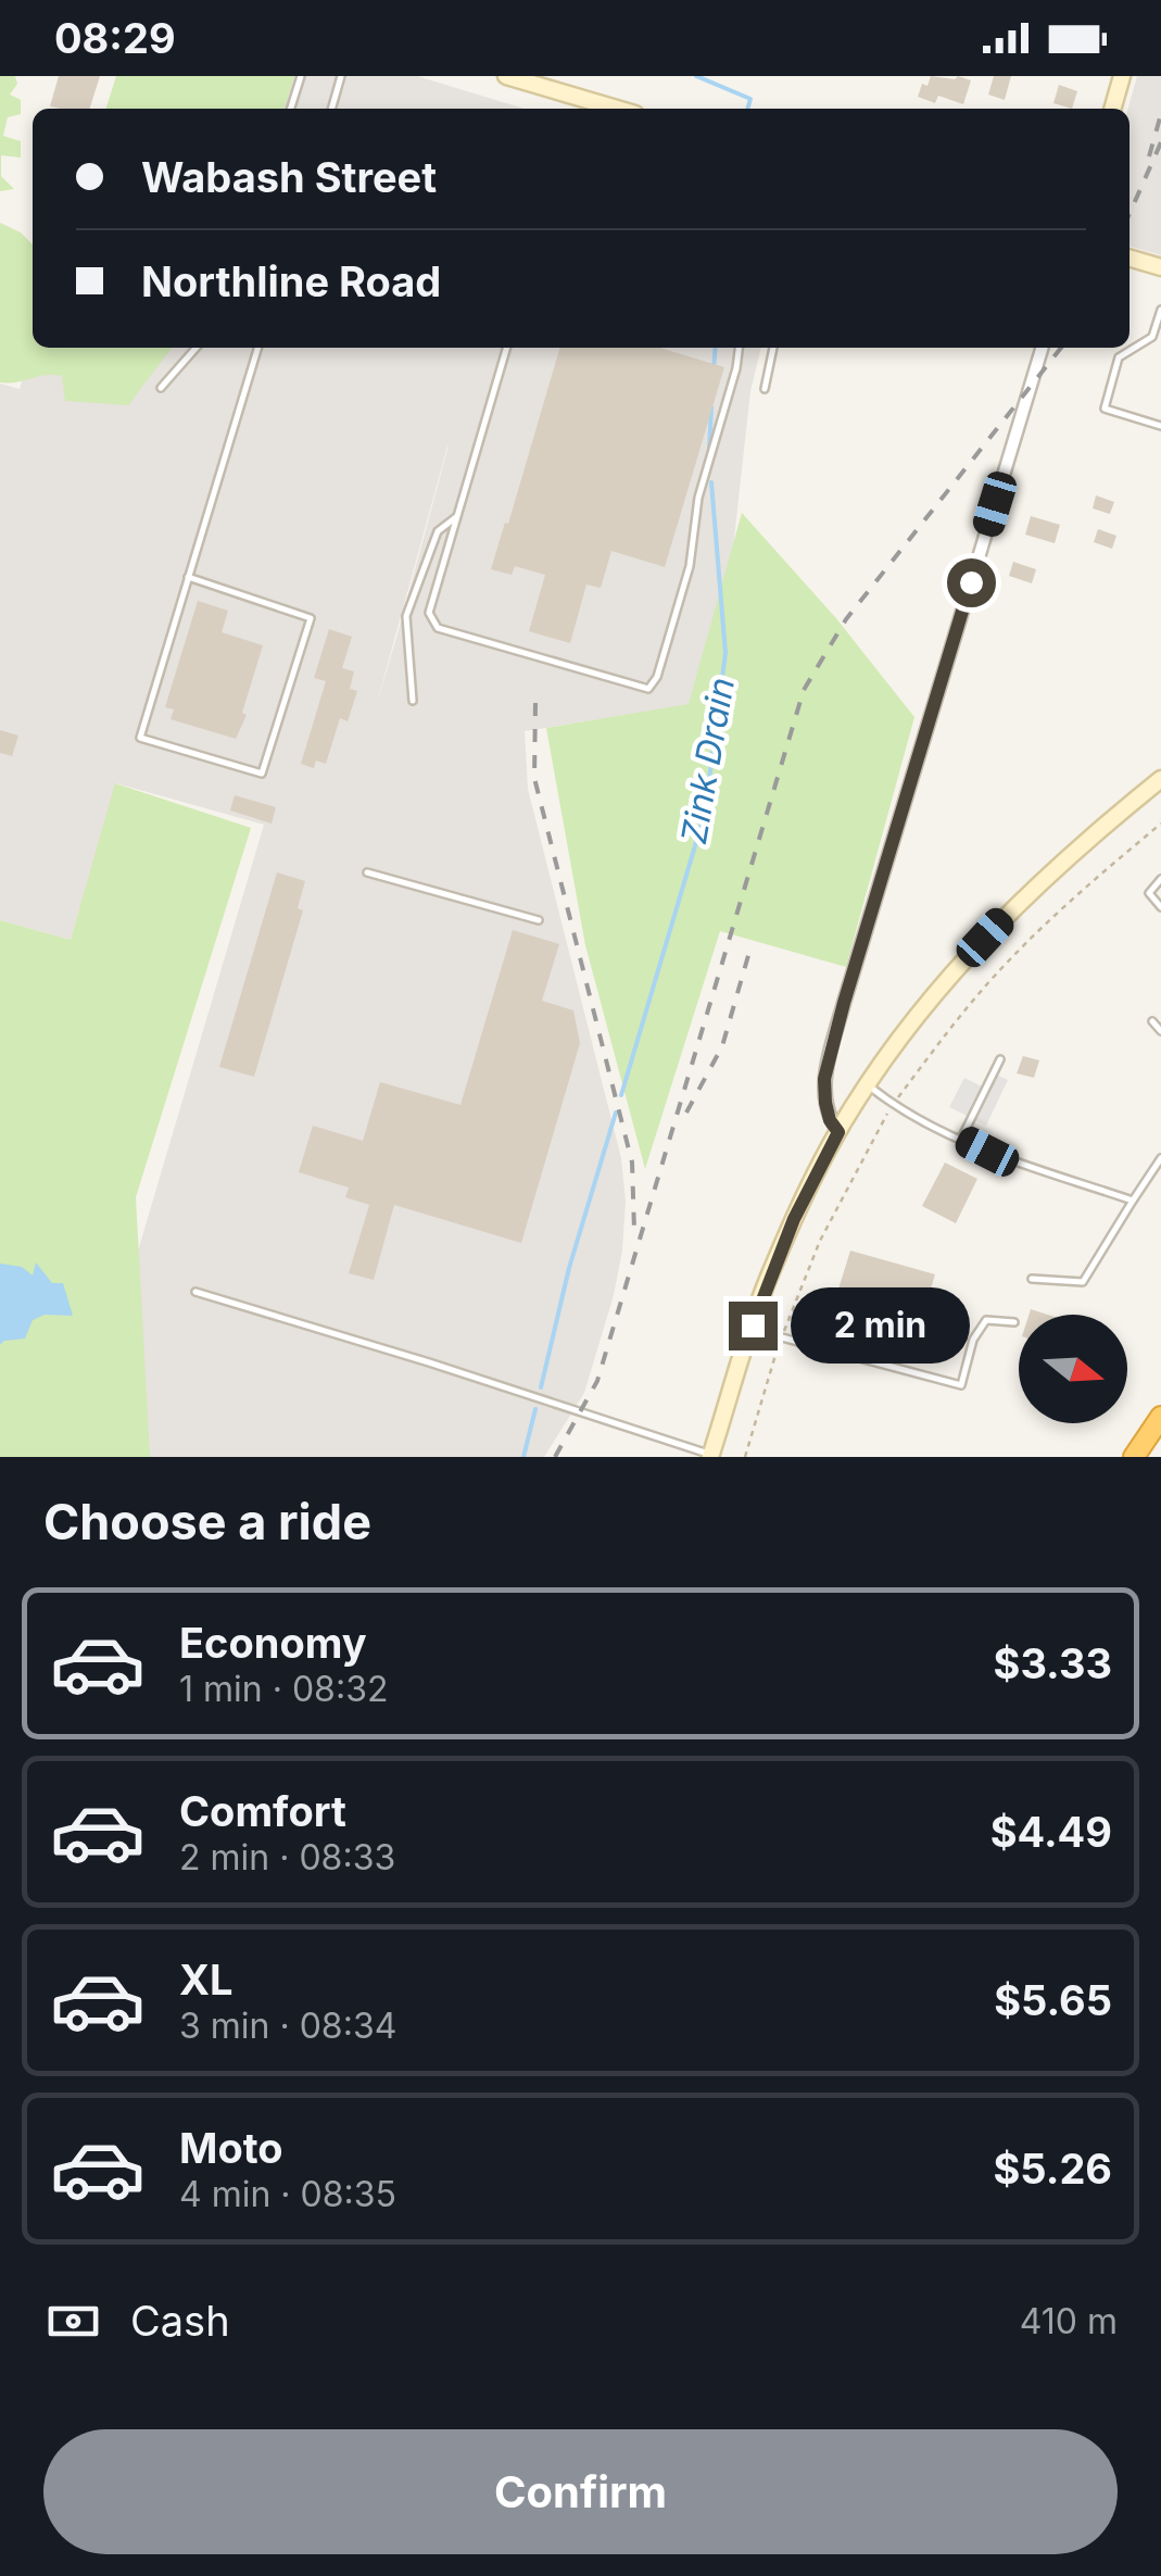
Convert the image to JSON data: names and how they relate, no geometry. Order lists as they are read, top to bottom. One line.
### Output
{"water":["Zink Drain"],"north":"right","page":{"status":"08:29","banner":["Wabash Street","Northline Road"],"bubble":"2 min","heading":"Choose a ride","list":[{"name":"Economy","note":"1 min · 08:32","value":"$3.33"},{"name":"Comfort","note":"2 min · 08:33","value":"$4.49"},{"name":"XL","note":"3 min · 08:34","value":"$5.65"},{"name":"Moto","note":"4 min · 08:35","value":"$5.26"}],"pay":["Cash","410 m"],"buttons":"Confirm"}}
